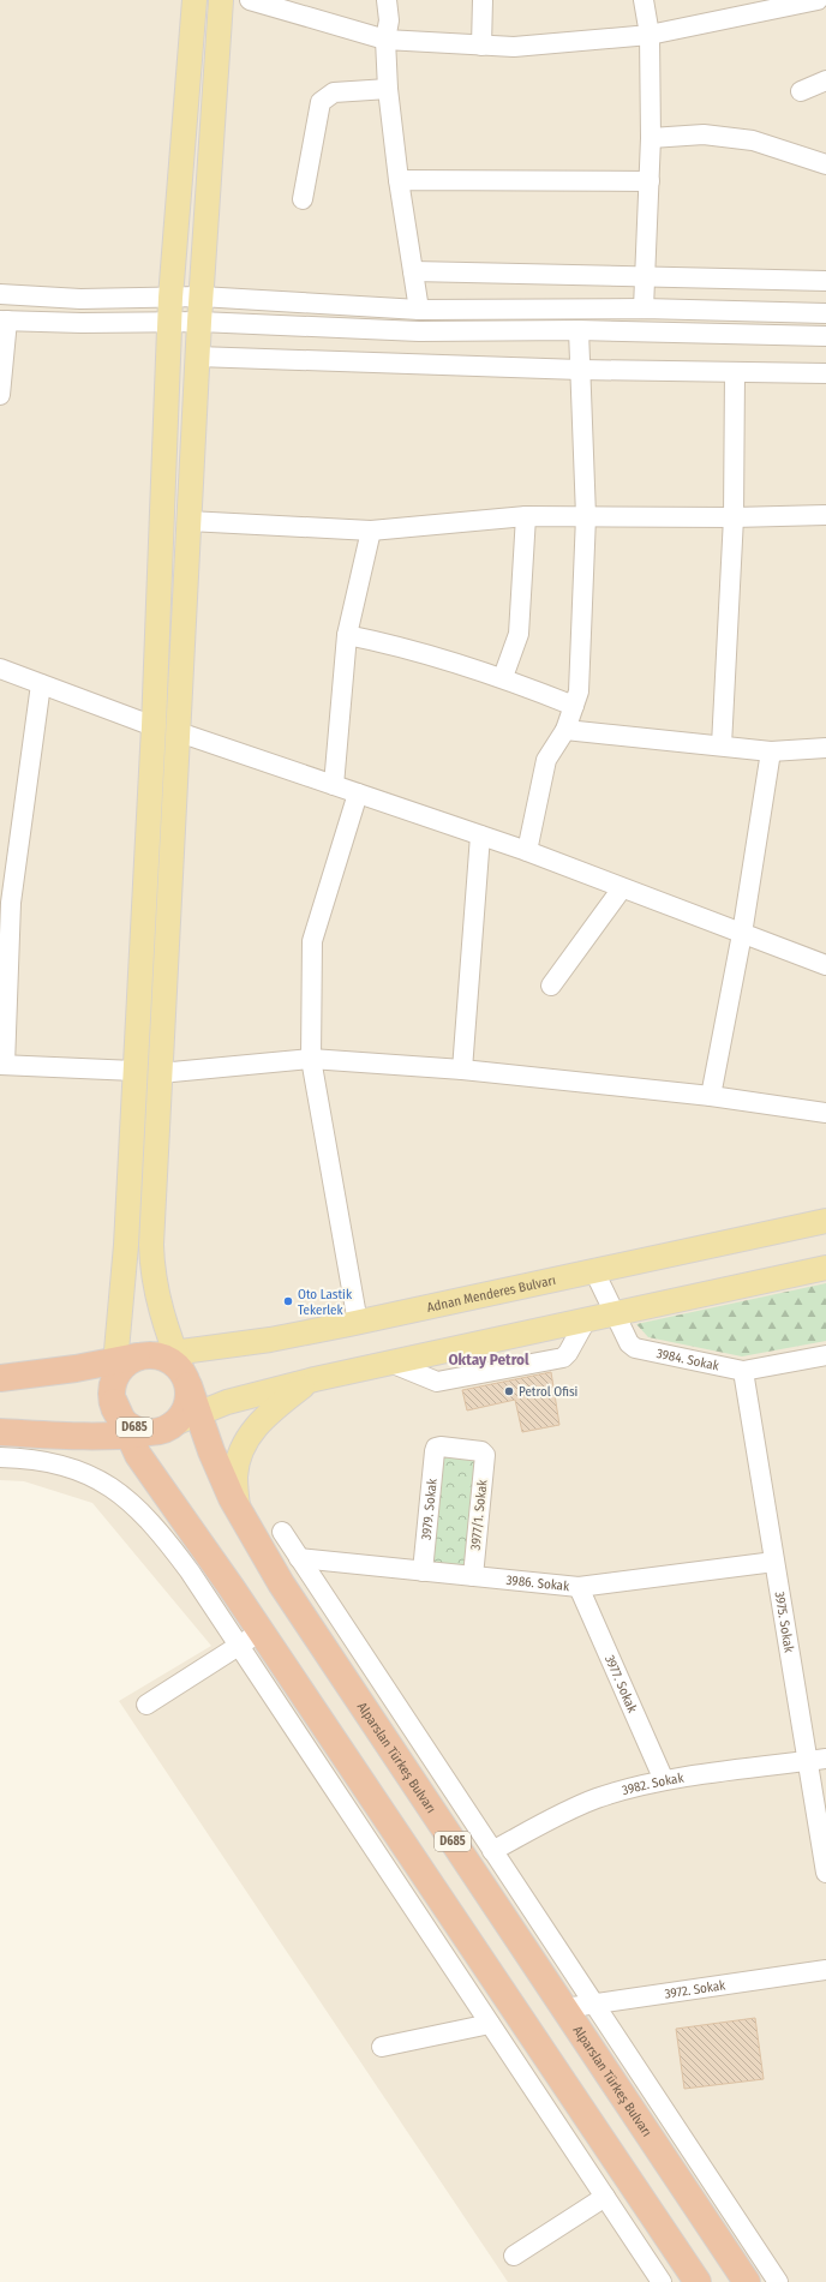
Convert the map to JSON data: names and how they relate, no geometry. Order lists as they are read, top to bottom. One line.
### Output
{"streets":{"highway":["Adnan Menderes Bulvarı","D685","Alparslan Türkeş Bulvarı"],"street":["3984. Sokak","3979. Sokak","3977/1. Sokak","3986. Sokak","3975. Sokak","3977. Sokak","3982. Sokak","3972. Sokak"]},"crossings":[["Adnan Menderes Bulvarı","3984. Sokak"],["Adnan Menderes Bulvarı","D685"],["Adnan Menderes Bulvarı","Alparslan Türkeş Bulvarı"],["3984. Sokak","3975. Sokak"],["D685","Alparslan Türkeş Bulvarı"],["3979. Sokak","3977/1. Sokak"],["3979. Sokak","3986. Sokak"],["3977/1. Sokak","3986. Sokak"],["3986. Sokak","3975. Sokak"],["3986. Sokak","3977. Sokak"],["3975. Sokak","3982. Sokak"],["3977. Sokak","3982. Sokak"],["Alparslan Türkeş Bulvarı","3972. Sokak"]],"districts":["Oktay Petrol"],"places":["Oto Lastik Tekerlek","Petrol Ofisi"]}
